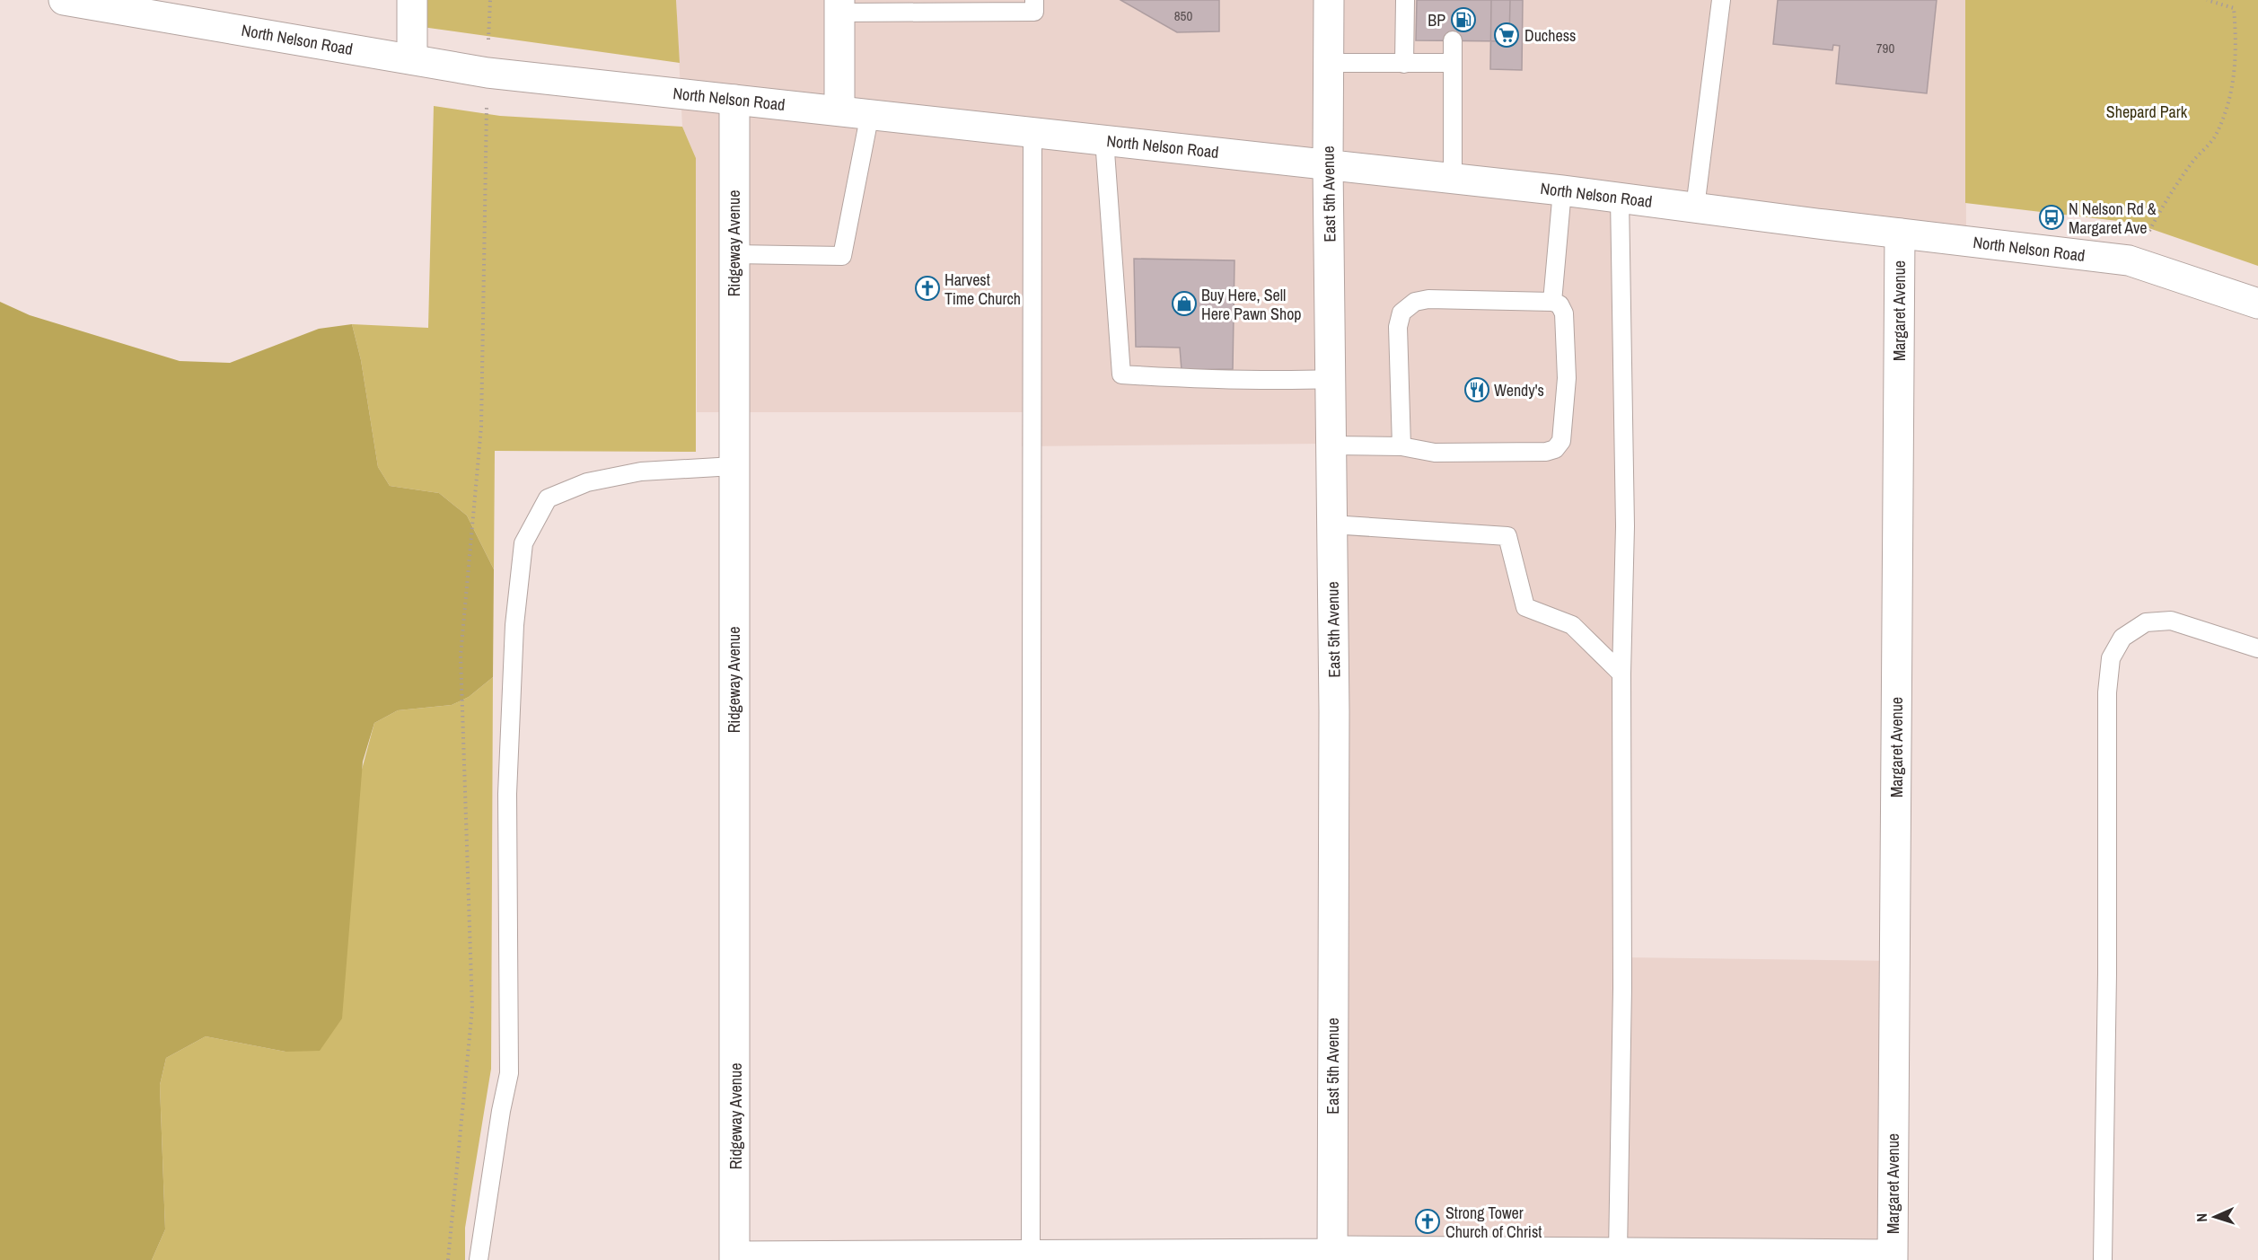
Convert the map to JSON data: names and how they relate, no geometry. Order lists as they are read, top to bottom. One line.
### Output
{"streets":{"main road":["North Nelson Road","East 5th Avenue","Ridgeway Avenue","Margaret Avenue"]},"crossings":[["North Nelson Road","East 5th Avenue"],["North Nelson Road","Ridgeway Avenue"],["North Nelson Road","Margaret Avenue"]],"parks":["Shepard Park"],"places":{"fuel station":["BP"],"supermarket":["Duchess"],"bus stop":["N Nelson Rd & Margaret Ave"],"church":["Harvest Time Church","Strong Tower Church of Christ"],"shop":["Buy Here, Sell Here Pawn Shop"],"restaurant":["Wendy's"]},"house_numbers":["850","790"],"north":"left"}
